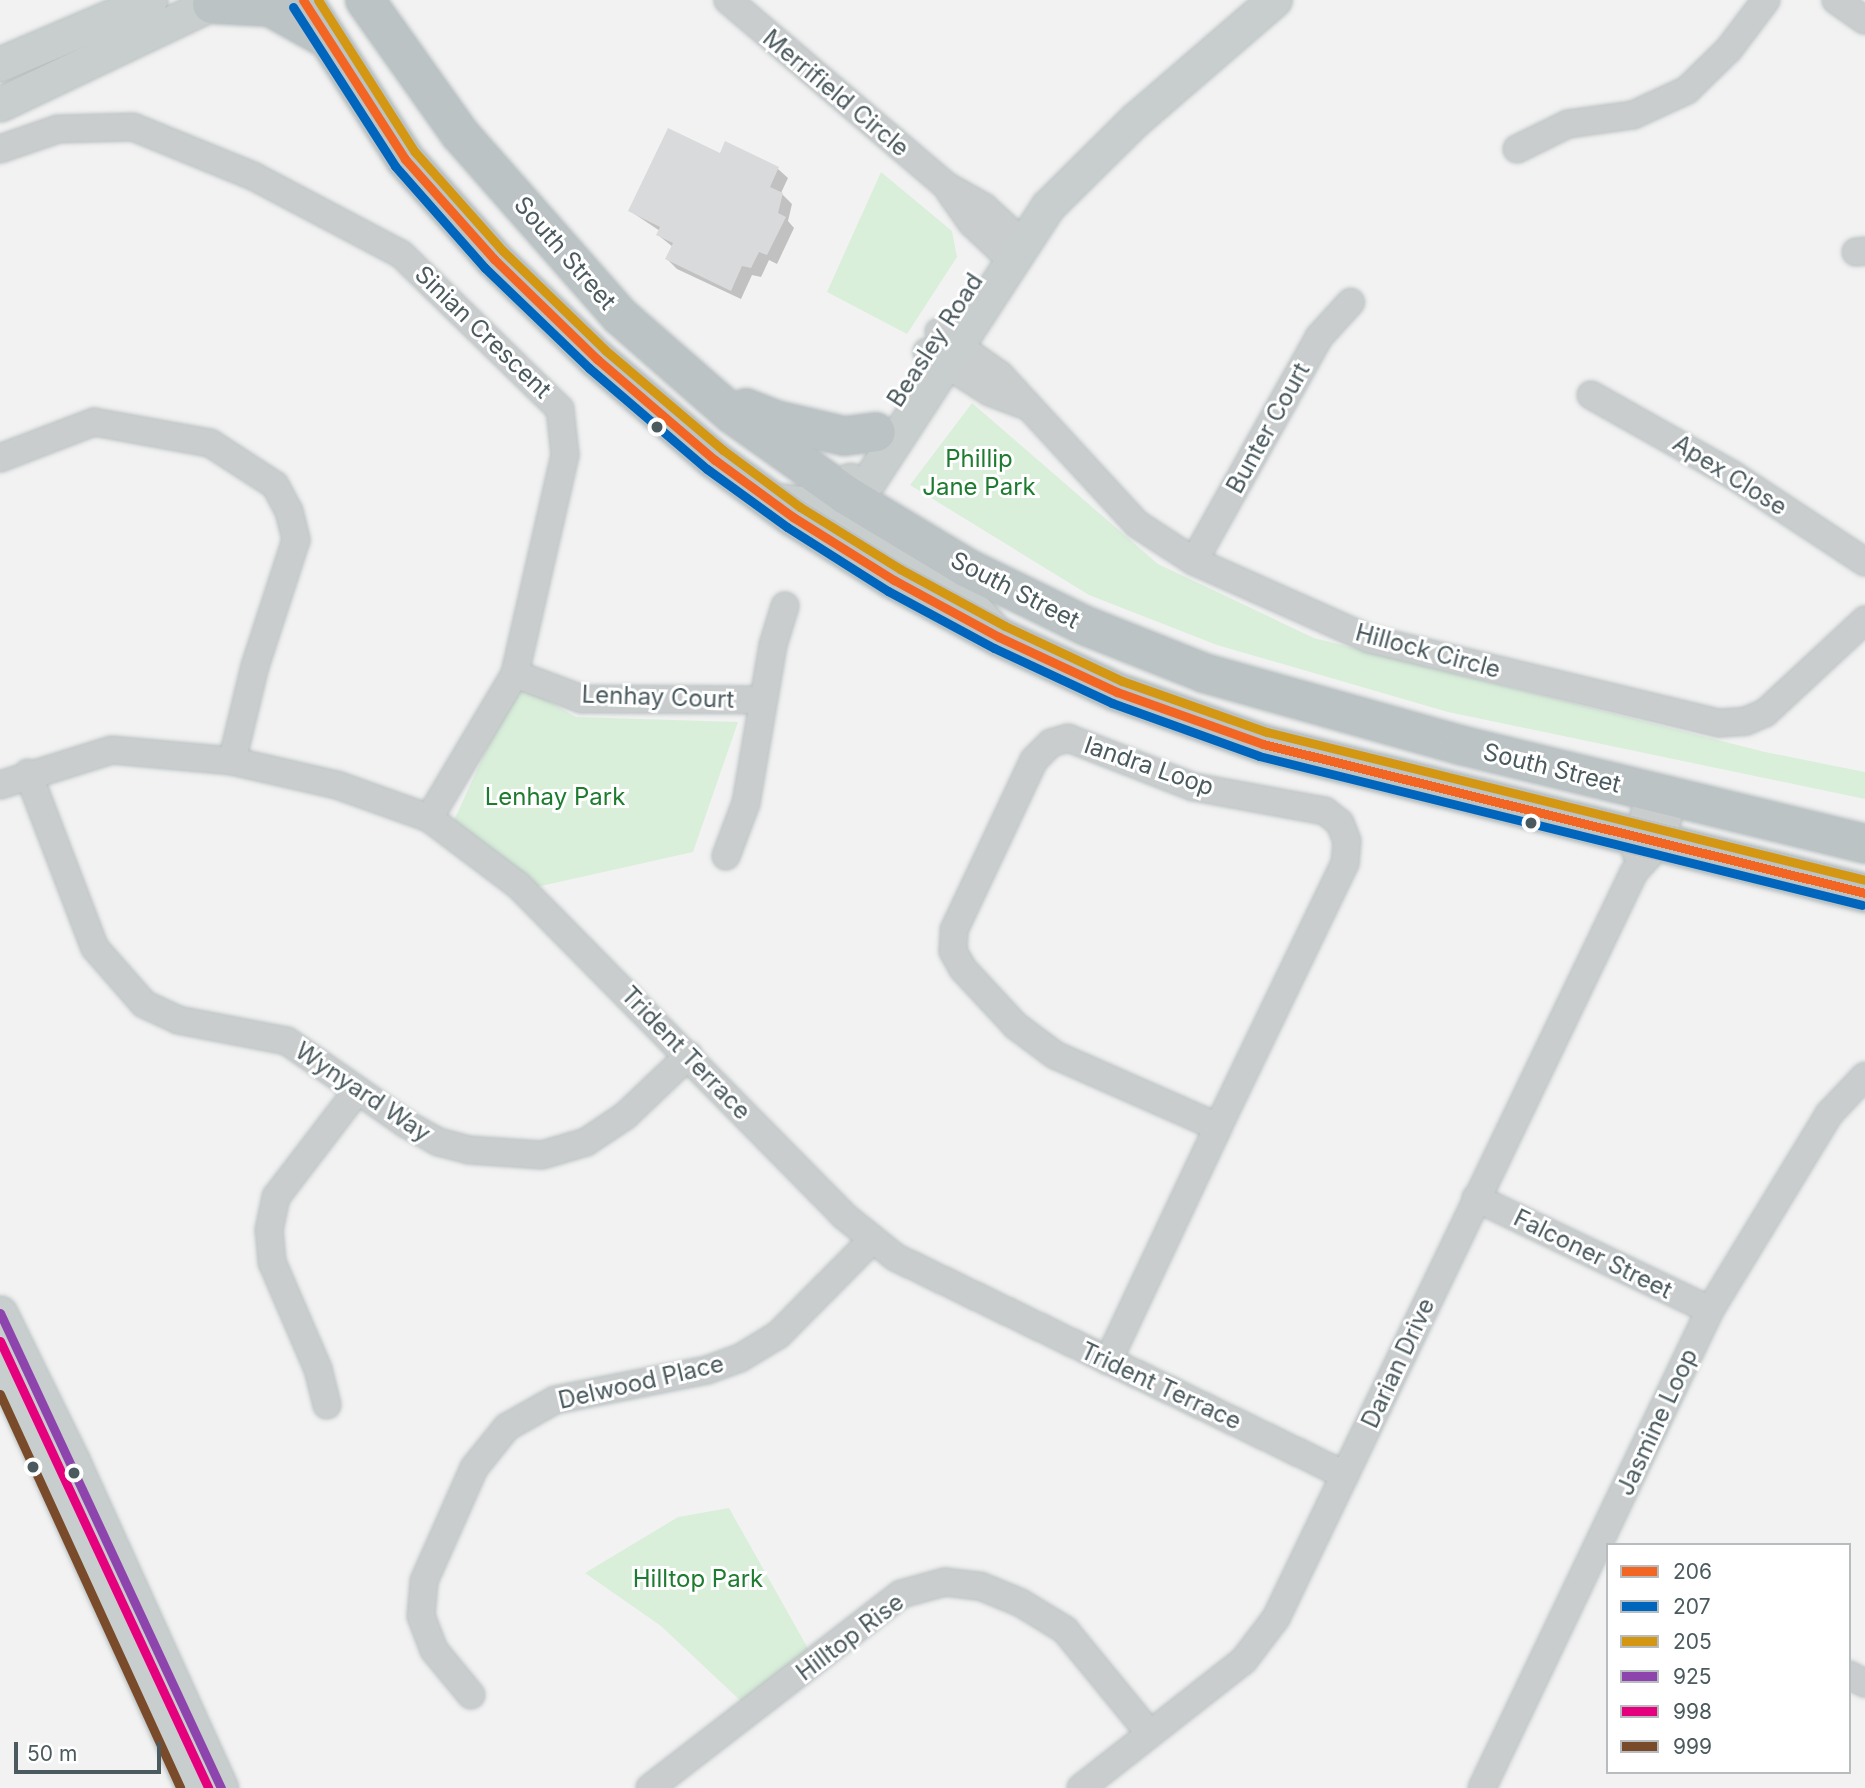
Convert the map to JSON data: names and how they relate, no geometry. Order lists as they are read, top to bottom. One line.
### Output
{"streets":{"highway":["South Street"],"main road":["Beasley Road"],"street":["Merrifield Circle","Sinian Crescent","Bunter Court","Apex Close","Hillock Circle","Lenhay Court","Iandra Loop","Trident Terrace","Wynyard Way","Falconer Street","Darian Drive","Delwood Place","Jasmine Loop","Hilltop Rise"]},"crossings":[["Merrifield Circle","Beasley Road"],["South Street","Beasley Road"],["South Street","Darian Drive"],["Sinian Crescent","Lenhay Court"],["Sinian Crescent","Trident Terrace"],["Beasley Road","Hillock Circle"],["Bunter Court","Hillock Circle"],["Iandra Loop","Trident Terrace"],["Trident Terrace","Wynyard Way"],["Trident Terrace","Darian Drive"],["Trident Terrace","Delwood Place"],["Falconer Street","Darian Drive"],["Falconer Street","Jasmine Loop"],["Darian Drive","Hilltop Rise"]],"parks":["Phillip Jane Park","Lenhay Park","Hilltop Park"],"lines":["transit line 206","transit line 205","transit line 207","transit line 925","transit line 998","transit line 999"],"legend":["206","207","205","925","998","999"],"scale_bar":"50 m"}
